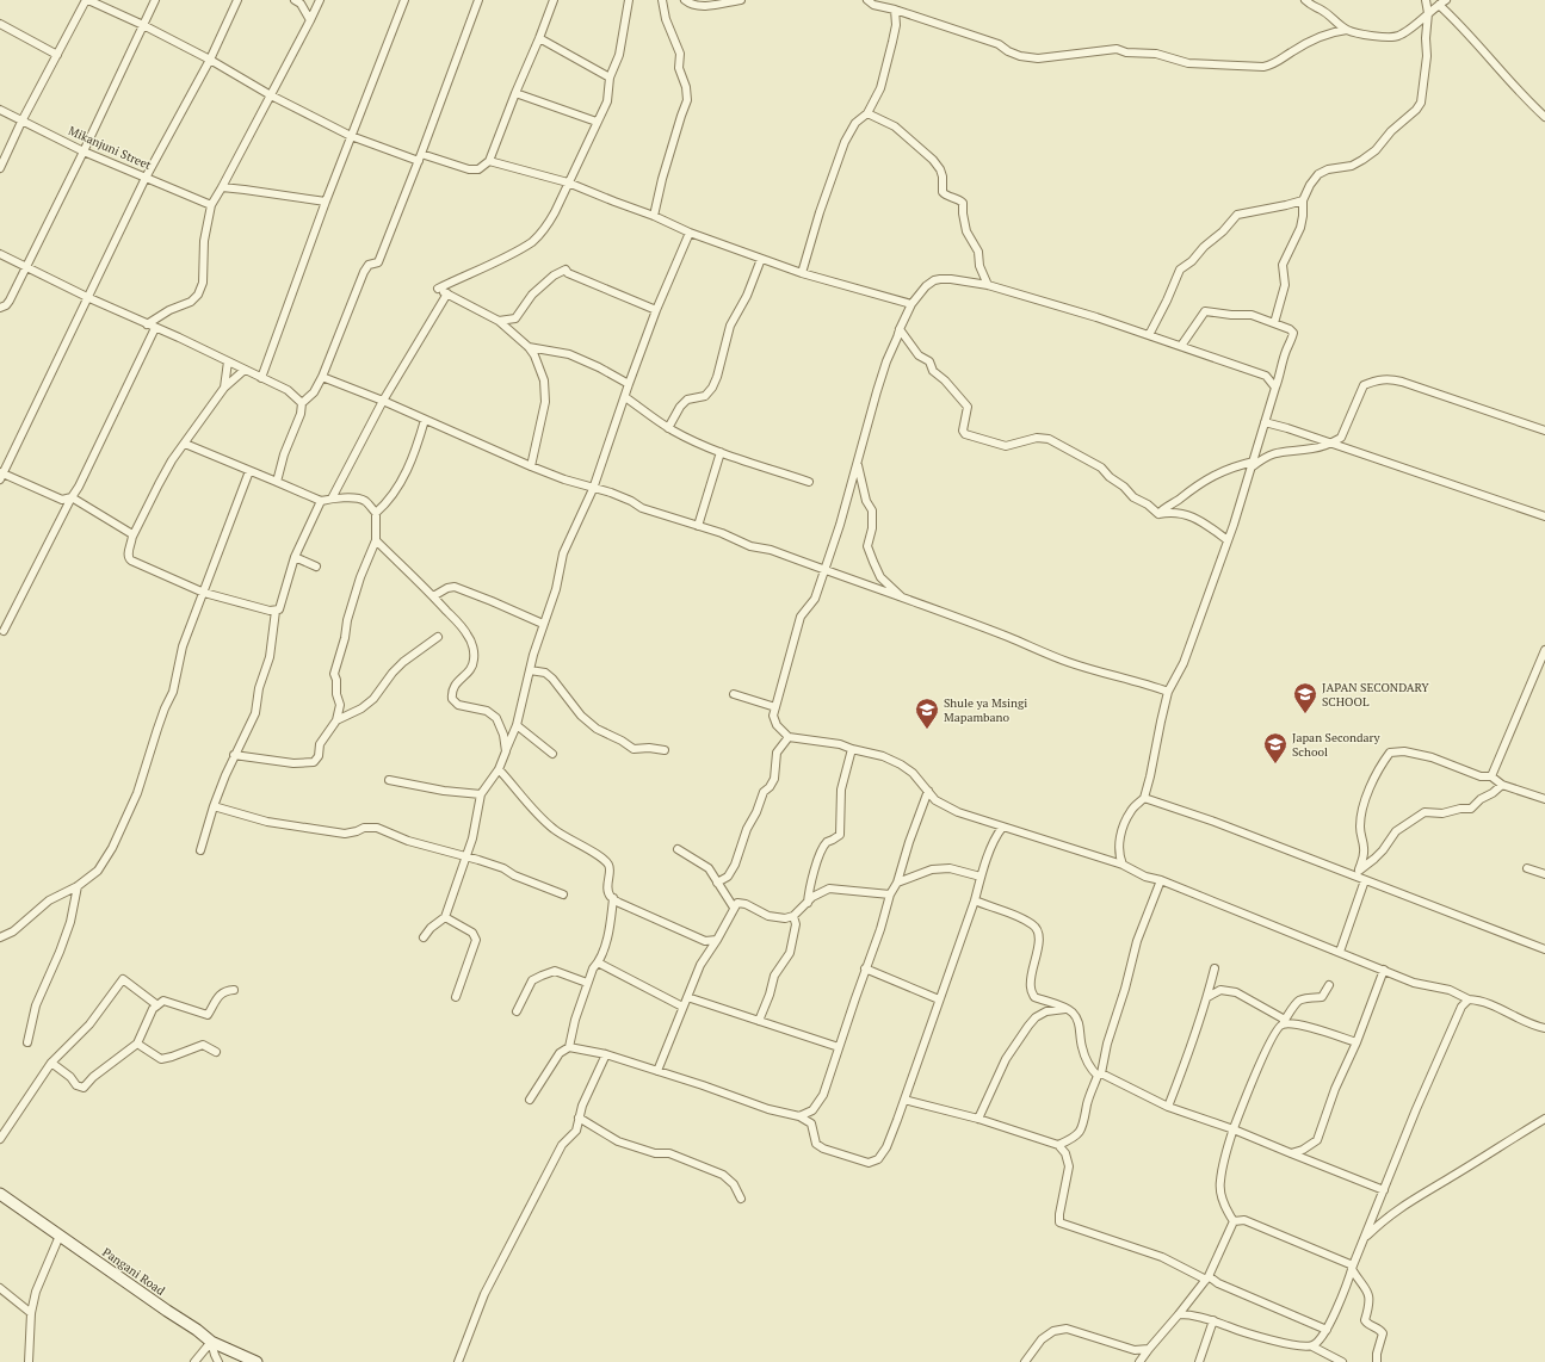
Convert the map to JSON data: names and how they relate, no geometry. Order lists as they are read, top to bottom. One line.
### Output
{"streets":{"main road":["Pangani Road"],"street":["Mikanjuni Street"]},"places":{"school or university":["JAPAN SECONDARY SCHOOL","Shule ya Msingi Mapambano","Japan Secondary School"]}}
